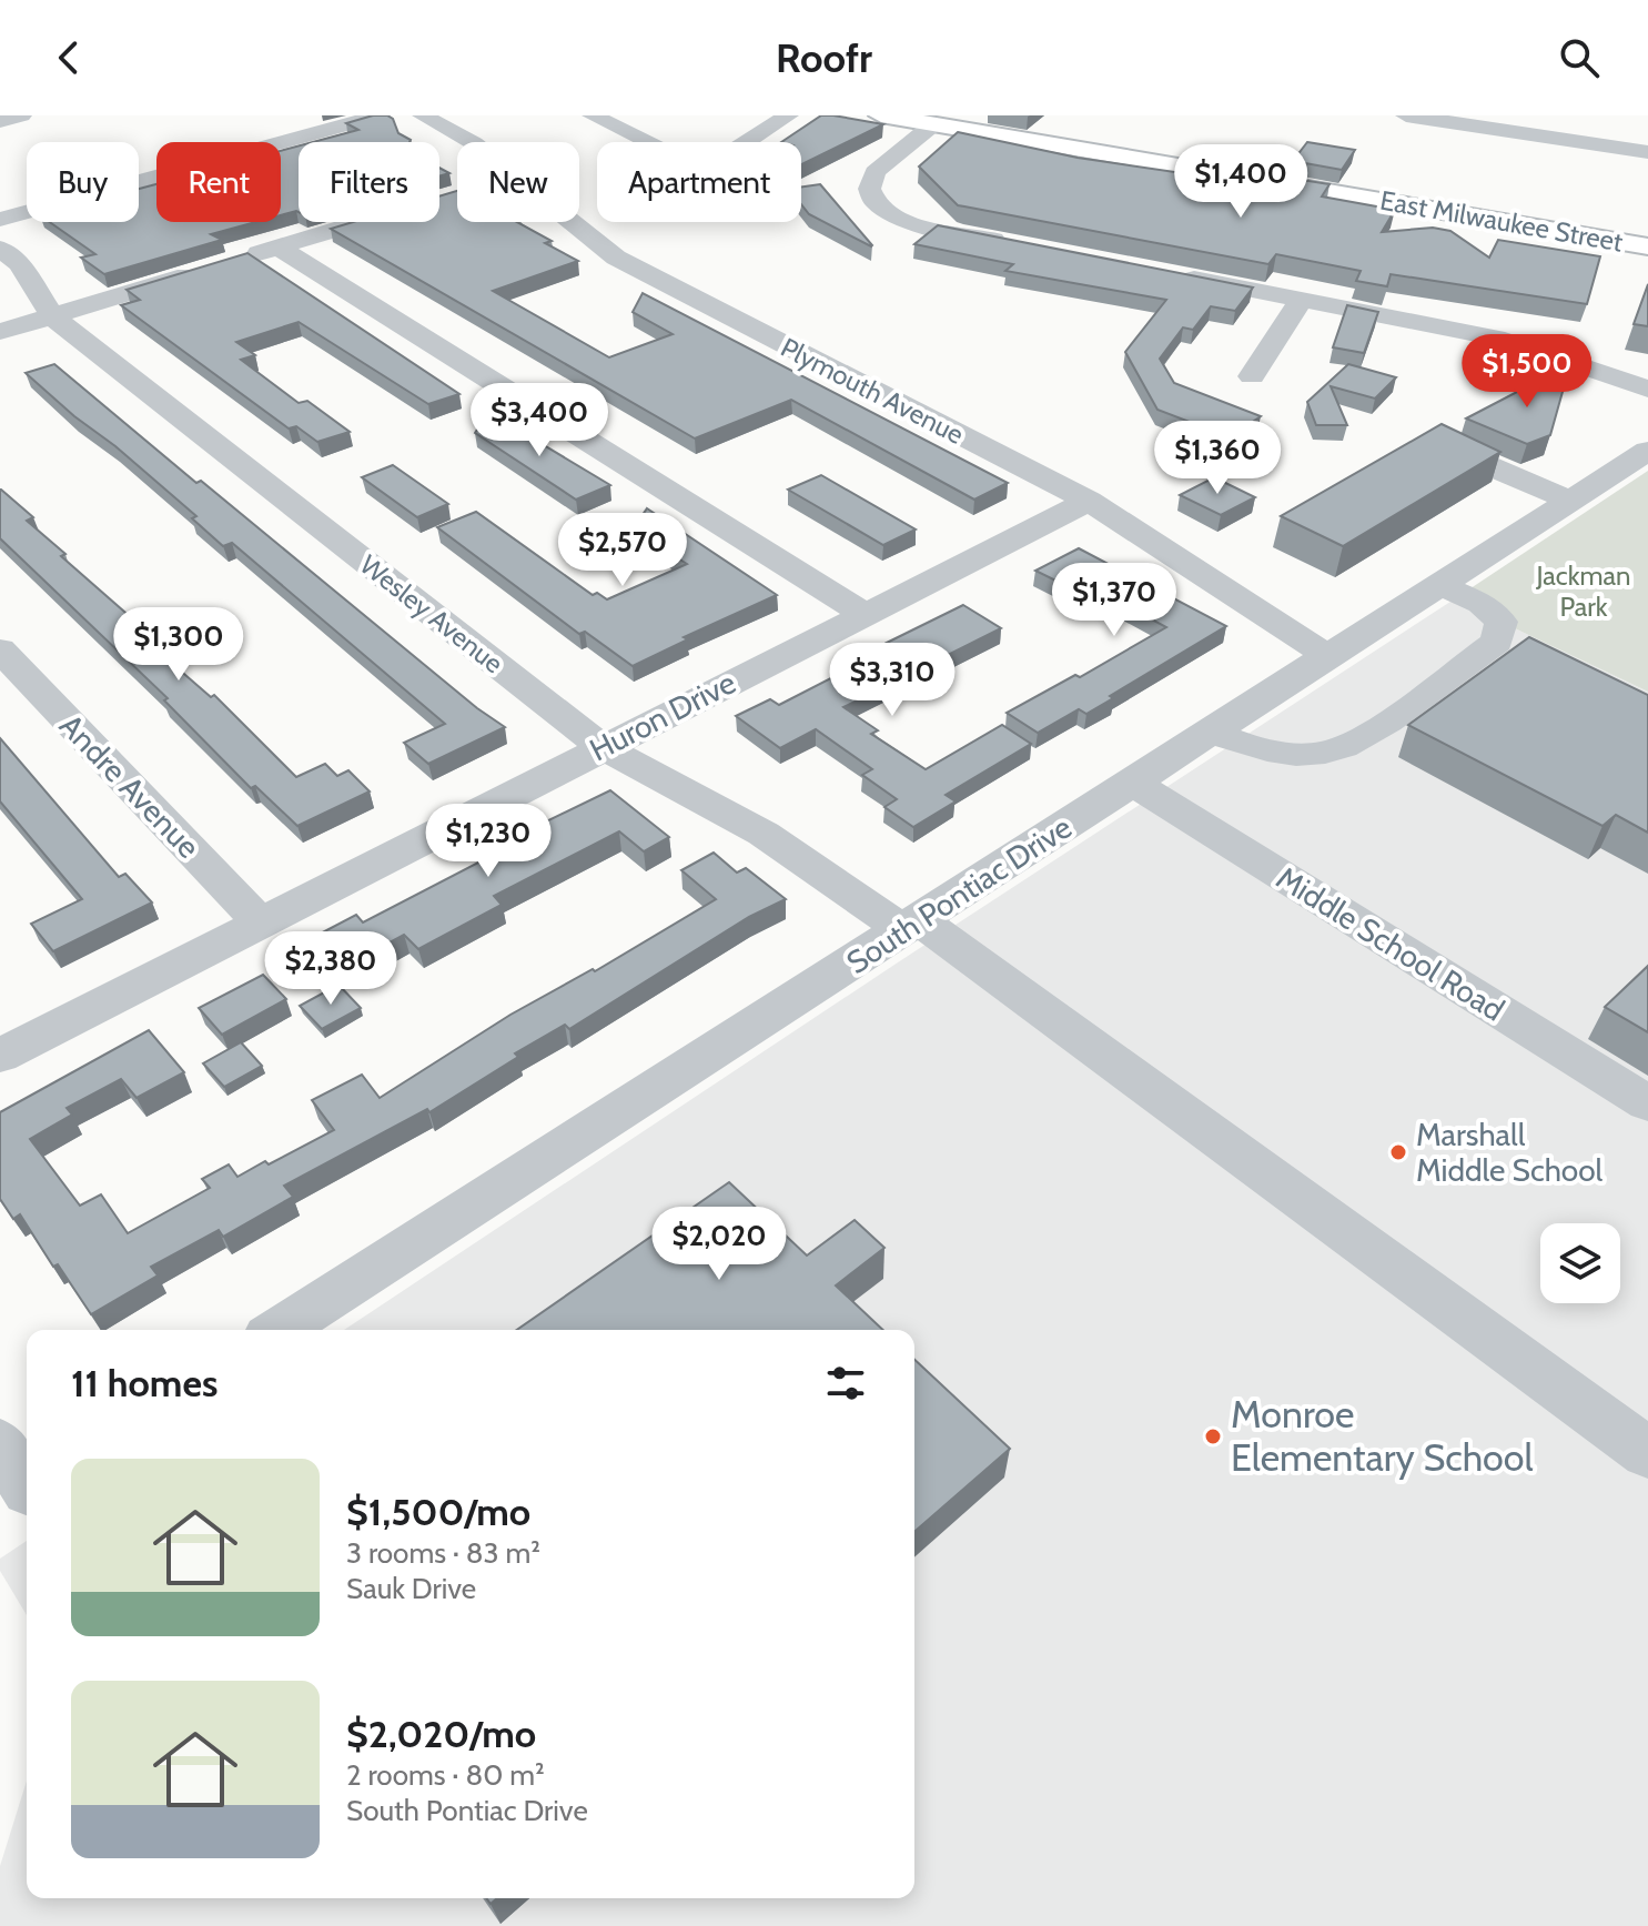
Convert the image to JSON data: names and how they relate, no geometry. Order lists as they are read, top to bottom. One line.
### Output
{"streets":{"main road":["East Milwaukee Street"],"street":["Plymouth Avenue","Wesley Avenue","Huron Drive","Andre Avenue","South Pontiac Drive","Middle School Road"]},"crossings":[["Plymouth Avenue","Huron Drive"],["Plymouth Avenue","South Pontiac Drive"],["Wesley Avenue","Huron Drive"],["Wesley Avenue","South Pontiac Drive"],["Huron Drive","Andre Avenue"],["South Pontiac Drive","Middle School Road"]],"parks":["Jackman Park"],"places":["Marshall Middle School","Monroe Elementary School"],"page":{"header":"Roofr","chip":["Buy","Rent","Filters","New","Apartment"],"price":["$1,400","$1,500","$3,400","$1,360","$2,570","$1,370","$1,300","$3,310","$1,230","$2,380","$2,020"],"heading":"11 homes","list":[{"name":"$1,500/mo","note":"3 rooms · 83 m² · Sauk Drive"},{"name":"$2,020/mo","note":"2 rooms · 80 m² · South Pontiac Drive"}]}}
